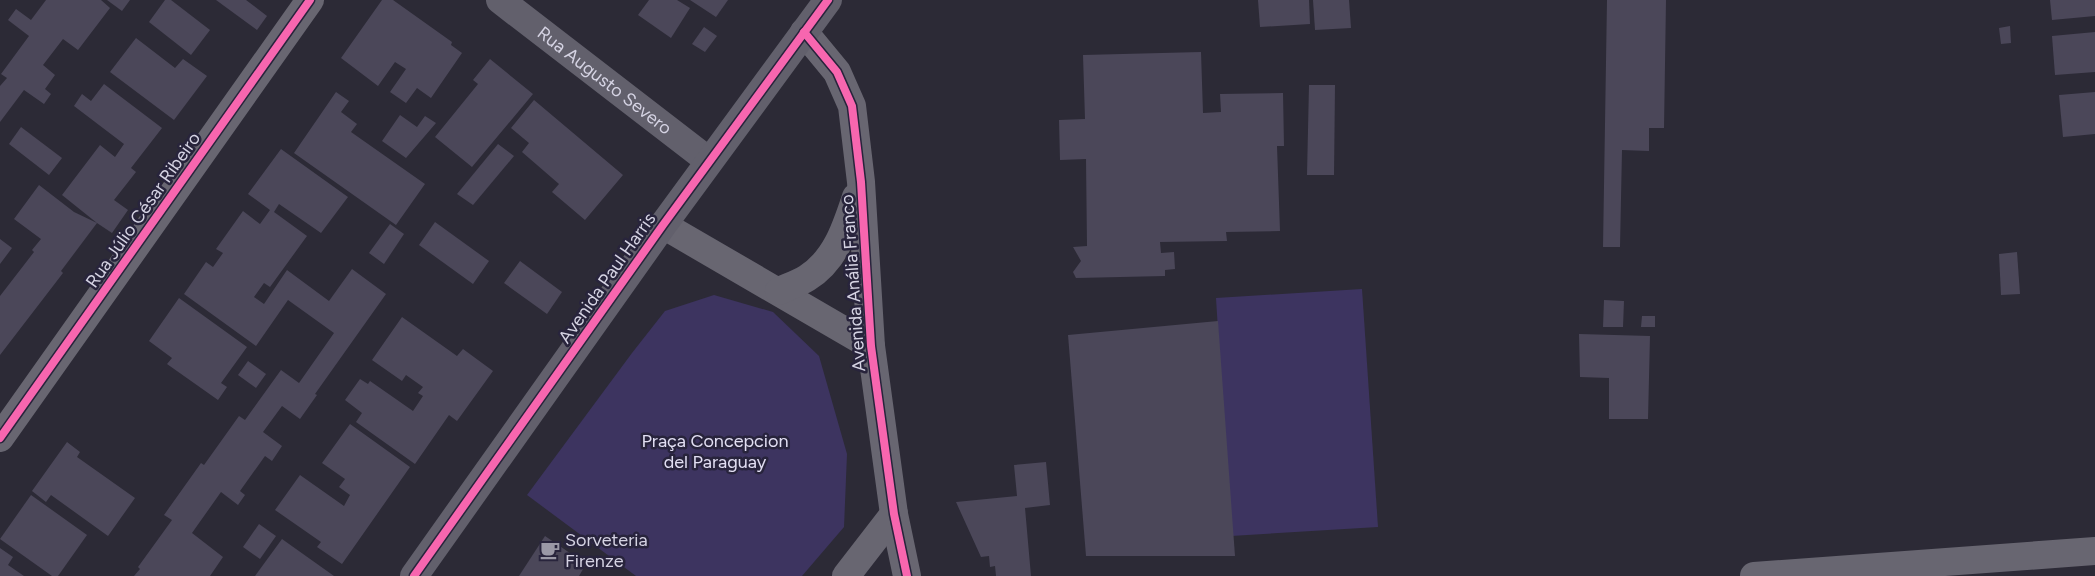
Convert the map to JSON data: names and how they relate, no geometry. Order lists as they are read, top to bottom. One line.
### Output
{"streets":{"street":["Rua Augusto Severo","Rua Júlio César Ribeiro","Avenida Paul Harris","Avenida Anália Franco"]},"crossings":[["Rua Augusto Severo","Avenida Paul Harris"],["Avenida Paul Harris","Avenida Anália Franco"]],"parks":["Praça Concepcion del Paraguay"],"places":{"cafe":["Sorveteria Firenze"]}}
